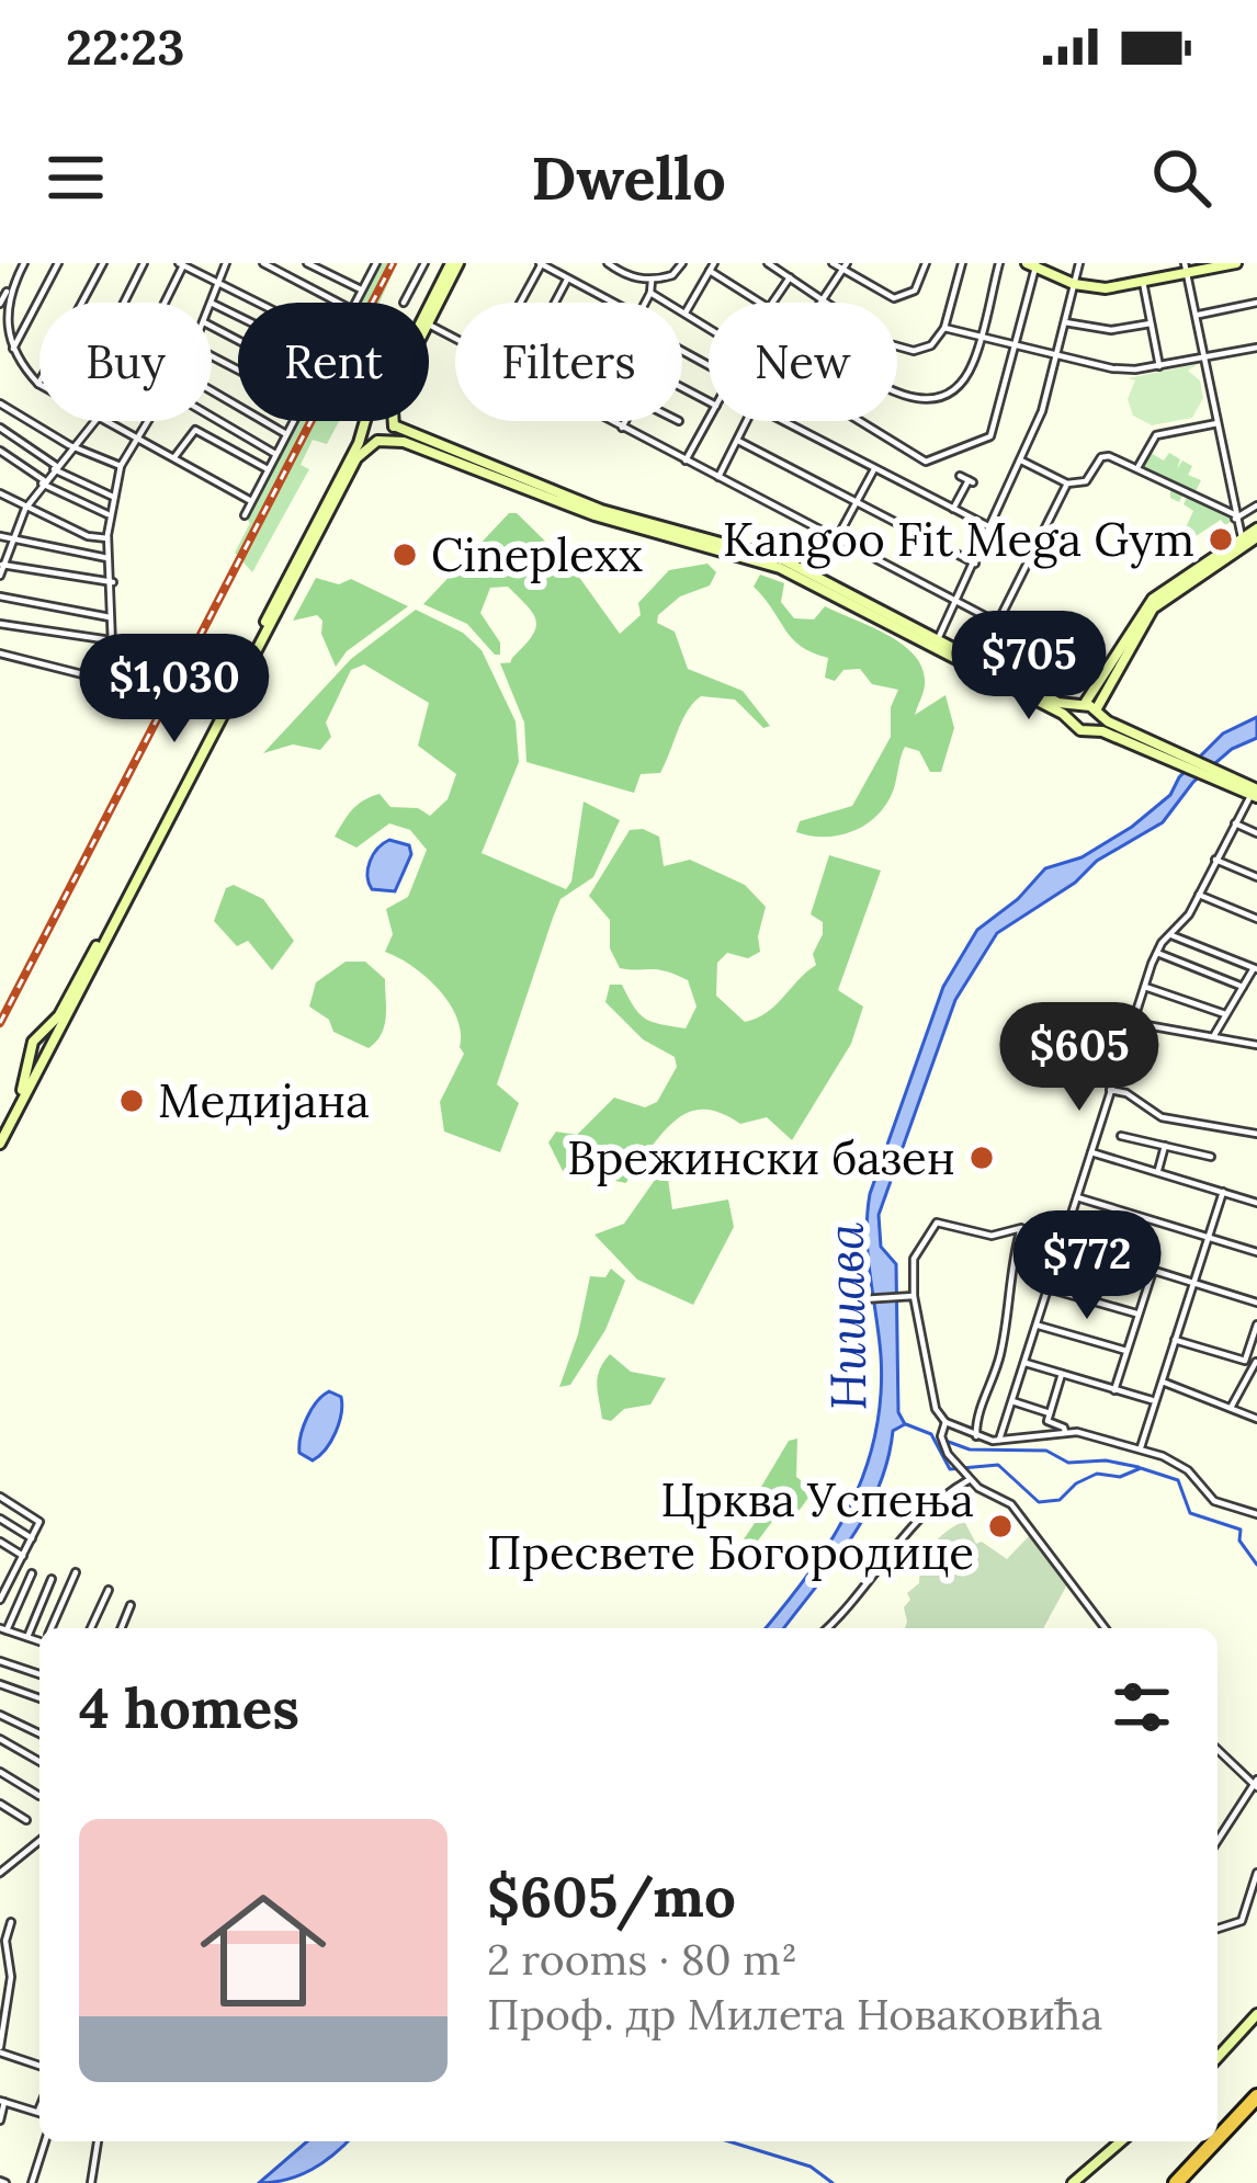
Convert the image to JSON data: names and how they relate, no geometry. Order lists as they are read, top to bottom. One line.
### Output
{"water":["Нишава"],"places":["Kangoo Fit Mega Gym","Cineplexx","Медијана","Врежински базен","Црква Успења Пресвете Богородице"],"page":{"status":"22:23","header":"Dwello","chip":["Buy","Rent","Filters","New"],"price":["$705","$1,030","$605","$772"],"heading":"4 homes","list":[{"name":"$605/mo","note":"2 rooms · 80 m² · Проф. др Милета Новаковића"}]}}
